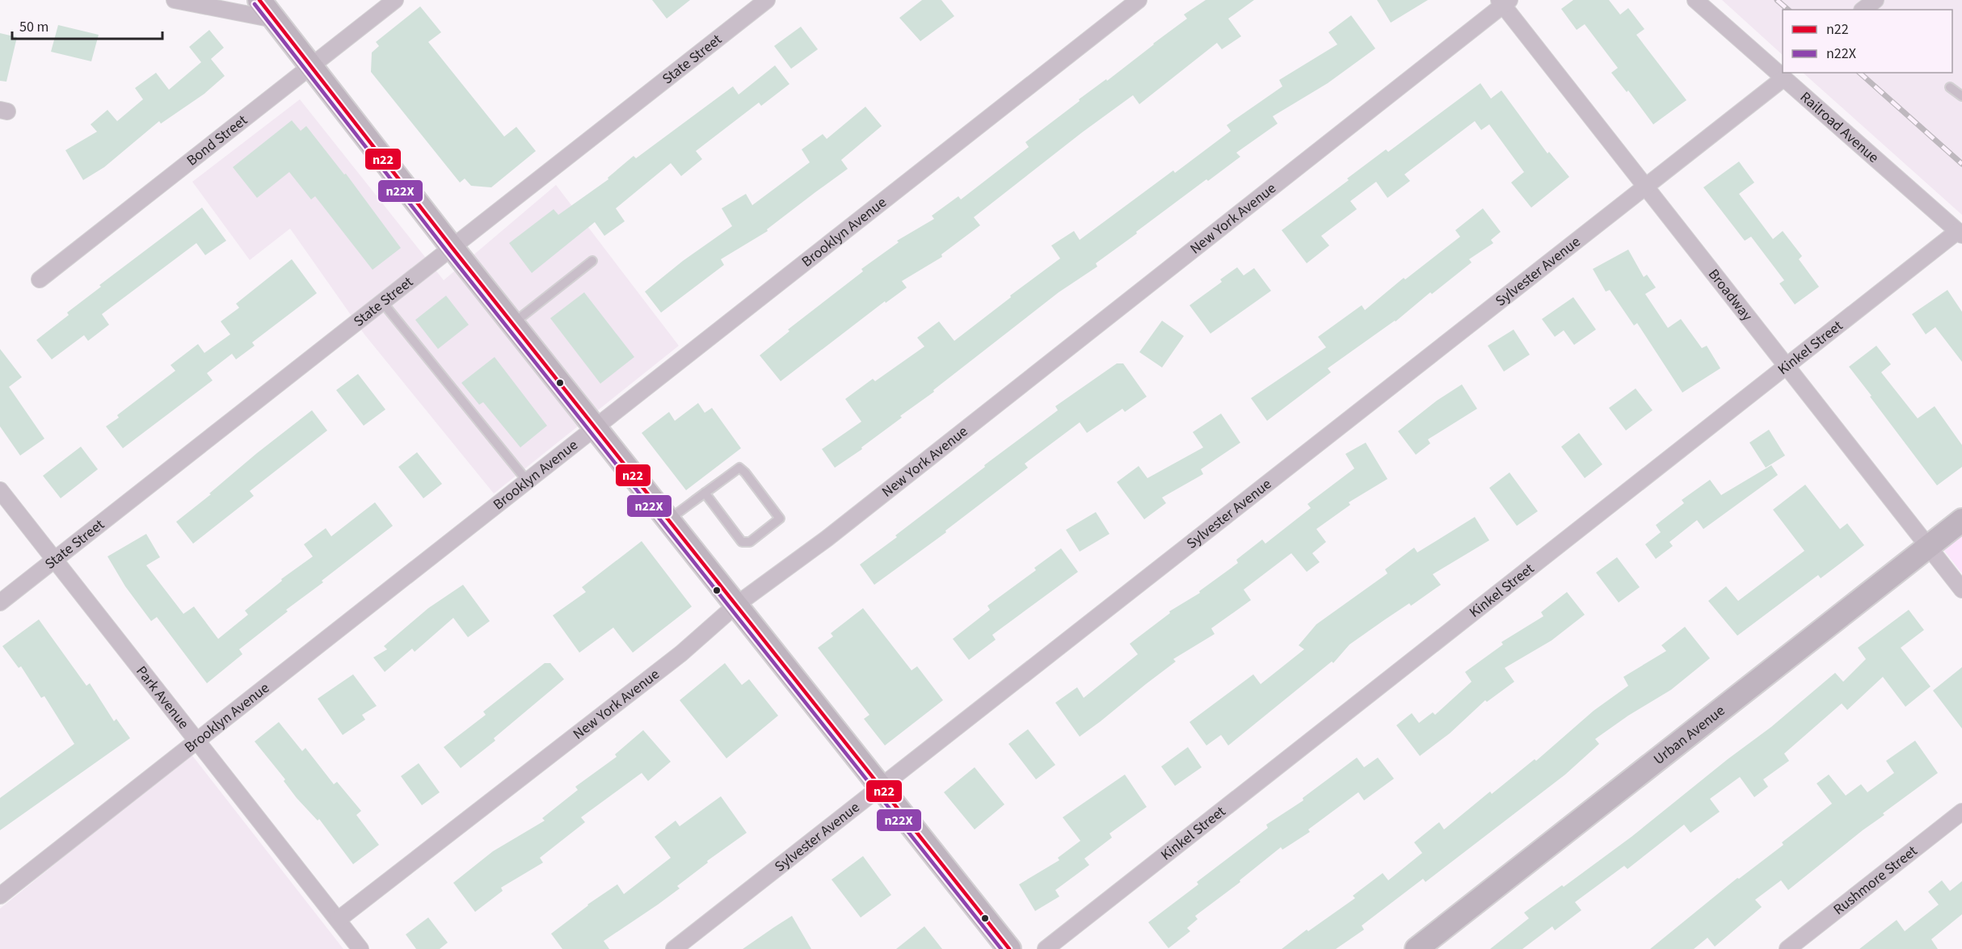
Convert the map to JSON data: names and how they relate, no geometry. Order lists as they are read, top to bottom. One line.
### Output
{"streets":{"main road":["Urban Avenue"],"street":["State Street","Railroad Avenue","Bond Street","New York Avenue","Brooklyn Avenue","Sylvester Avenue","Broadway","Kinkel Street","Park Avenue","Rushmore Street"]},"crossings":[["State Street","Park Avenue"],["Railroad Avenue","Sylvester Avenue"],["Railroad Avenue","Kinkel Street"],["New York Avenue","Broadway"],["New York Avenue","Park Avenue"],["Brooklyn Avenue","Park Avenue"],["Sylvester Avenue","Broadway"],["Broadway","Kinkel Street"],["Broadway","Urban Avenue"]],"lines":["transit line n22","transit line n22X"],"legend":["n22","n22X"],"scale_bar":"50 m"}
